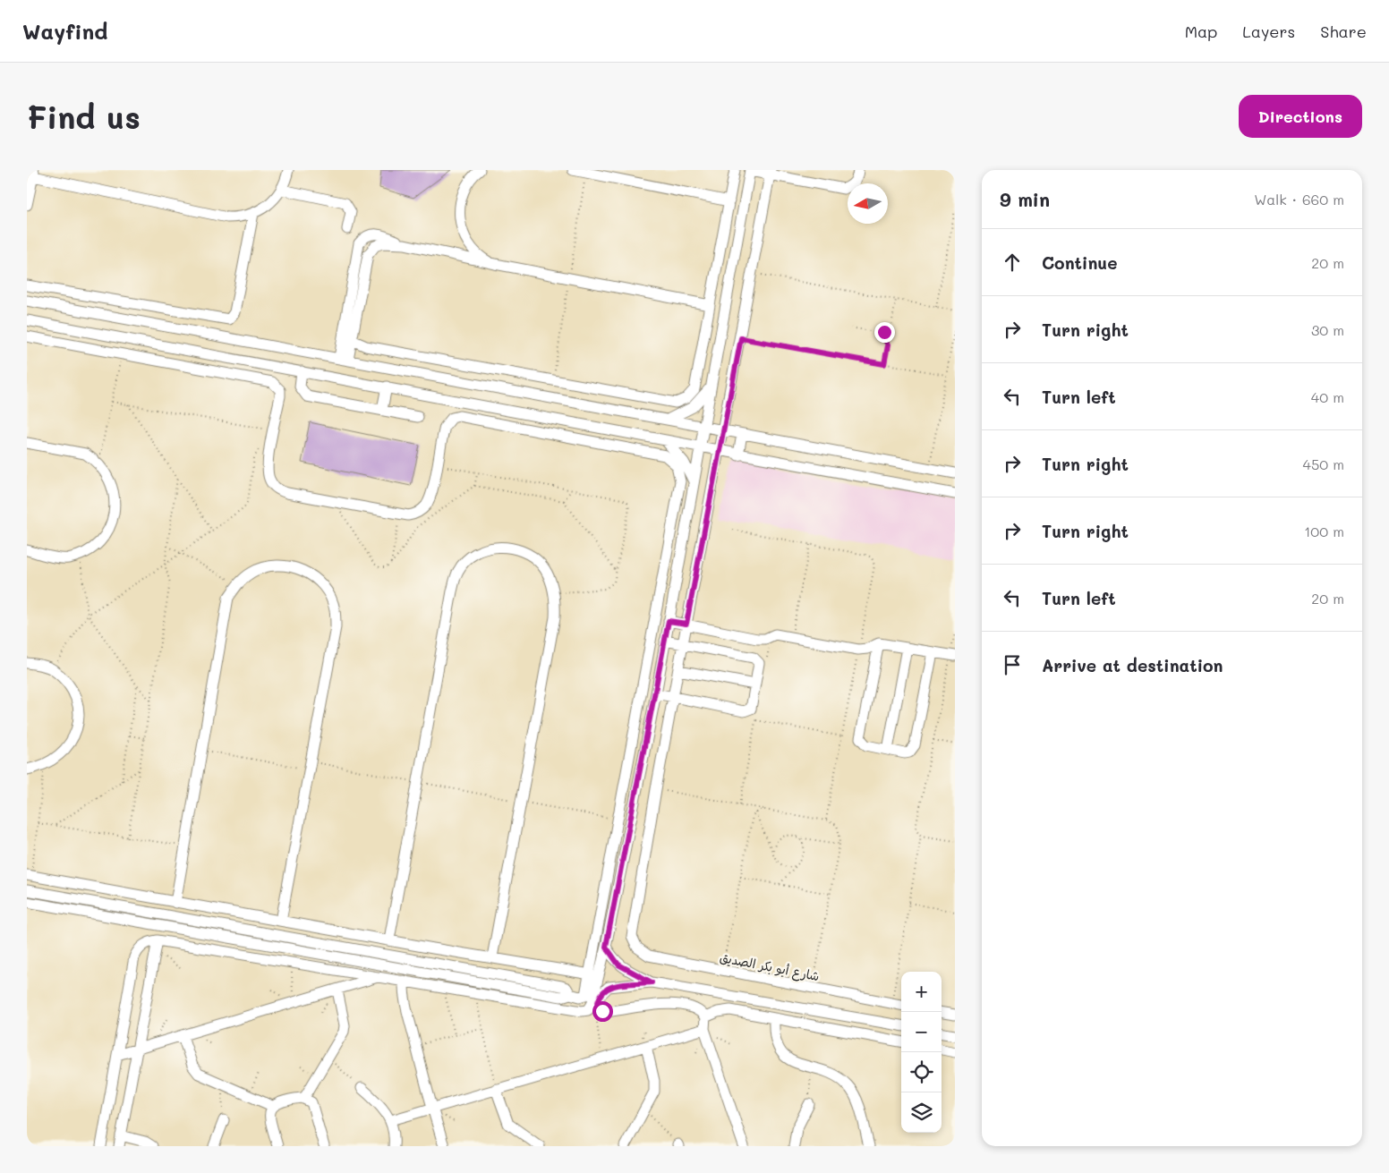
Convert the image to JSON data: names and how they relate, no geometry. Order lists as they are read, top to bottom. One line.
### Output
{"streets":{"street":["شارع أبو بكر الصديق"]},"north":"left","page":{"header":"Wayfind","nav":["Map","Layers","Share"],"buttons":"Directions","title":"Find us","heading":["9 min","Walk · 660 m"],"list":[["Continue","20 m"],["Turn right","30 m"],["Turn left","40 m"],["Turn right","450 m"],["Turn right","100 m"],["Turn left","20 m"],"Arrive at destination"],"map_buttons":["+","−"]}}
